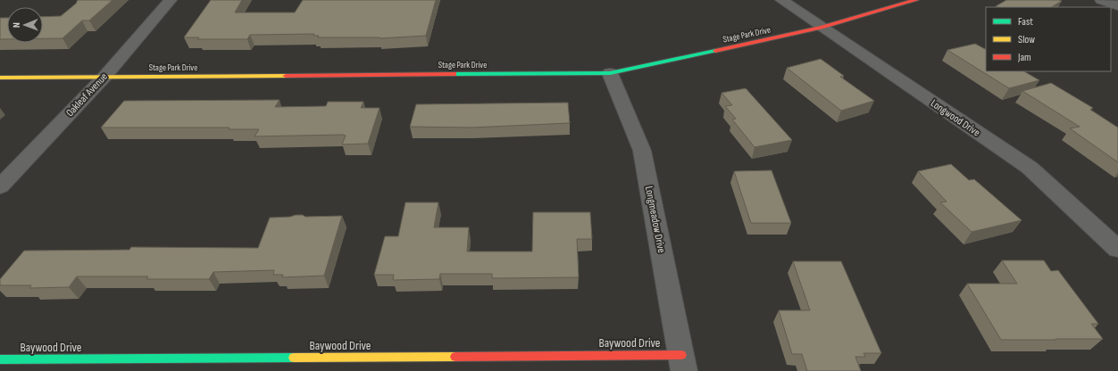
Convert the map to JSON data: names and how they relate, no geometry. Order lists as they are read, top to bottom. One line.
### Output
{"streets":{"street":["Stage Park Drive","Oakleaf Avenue","Longwood Drive","Longmeadow Drive","Baywood Drive"]},"crossings":[["Stage Park Drive","Oakleaf Avenue"],["Stage Park Drive","Longwood Drive"],["Stage Park Drive","Longmeadow Drive"],["Longmeadow Drive","Baywood Drive"]],"legend":["Fast","Slow","Jam"],"north":"left"}
